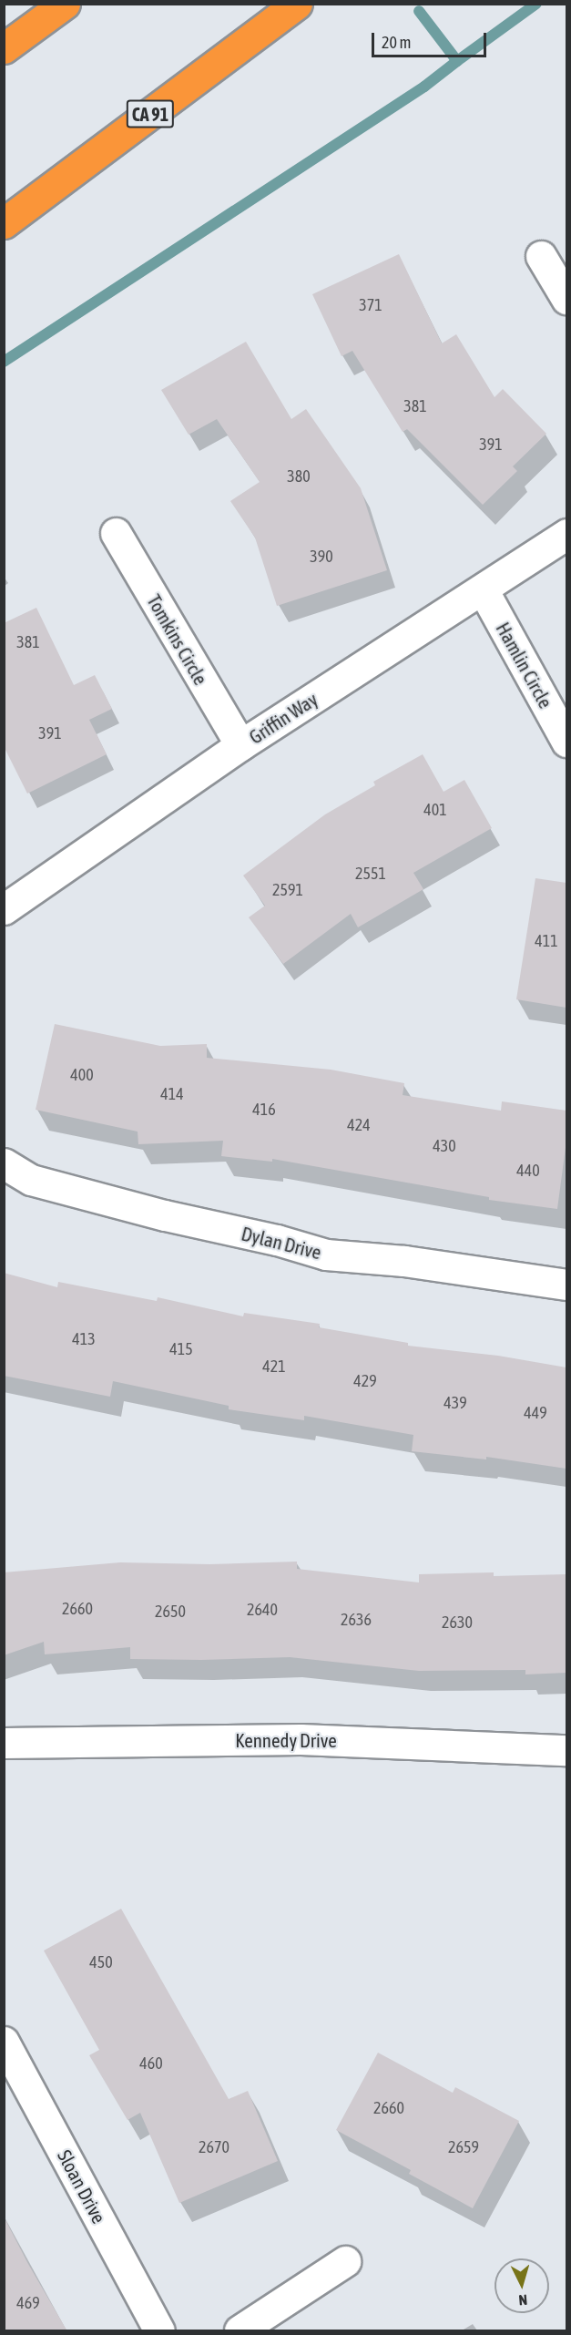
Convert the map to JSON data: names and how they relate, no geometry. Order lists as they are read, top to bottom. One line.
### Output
{"streets":{"highway":["CA 91"],"street":["Tomkins Circle","Hamlin Circle","Griffin Way","Dylan Drive","Kennedy Drive","Sloan Drive"]},"crossings":[["Tomkins Circle","Griffin Way"],["Hamlin Circle","Griffin Way"]],"house_numbers":["371","381","391","380","390","381","391","401","2551","2591","411","400","414","416","424","430","440","413","415","421","429","439","449","2660","2640","2650","2636","2630","450","460","2660","2670","2659","469"],"scale_bar":"20 m","north":"bottom"}
